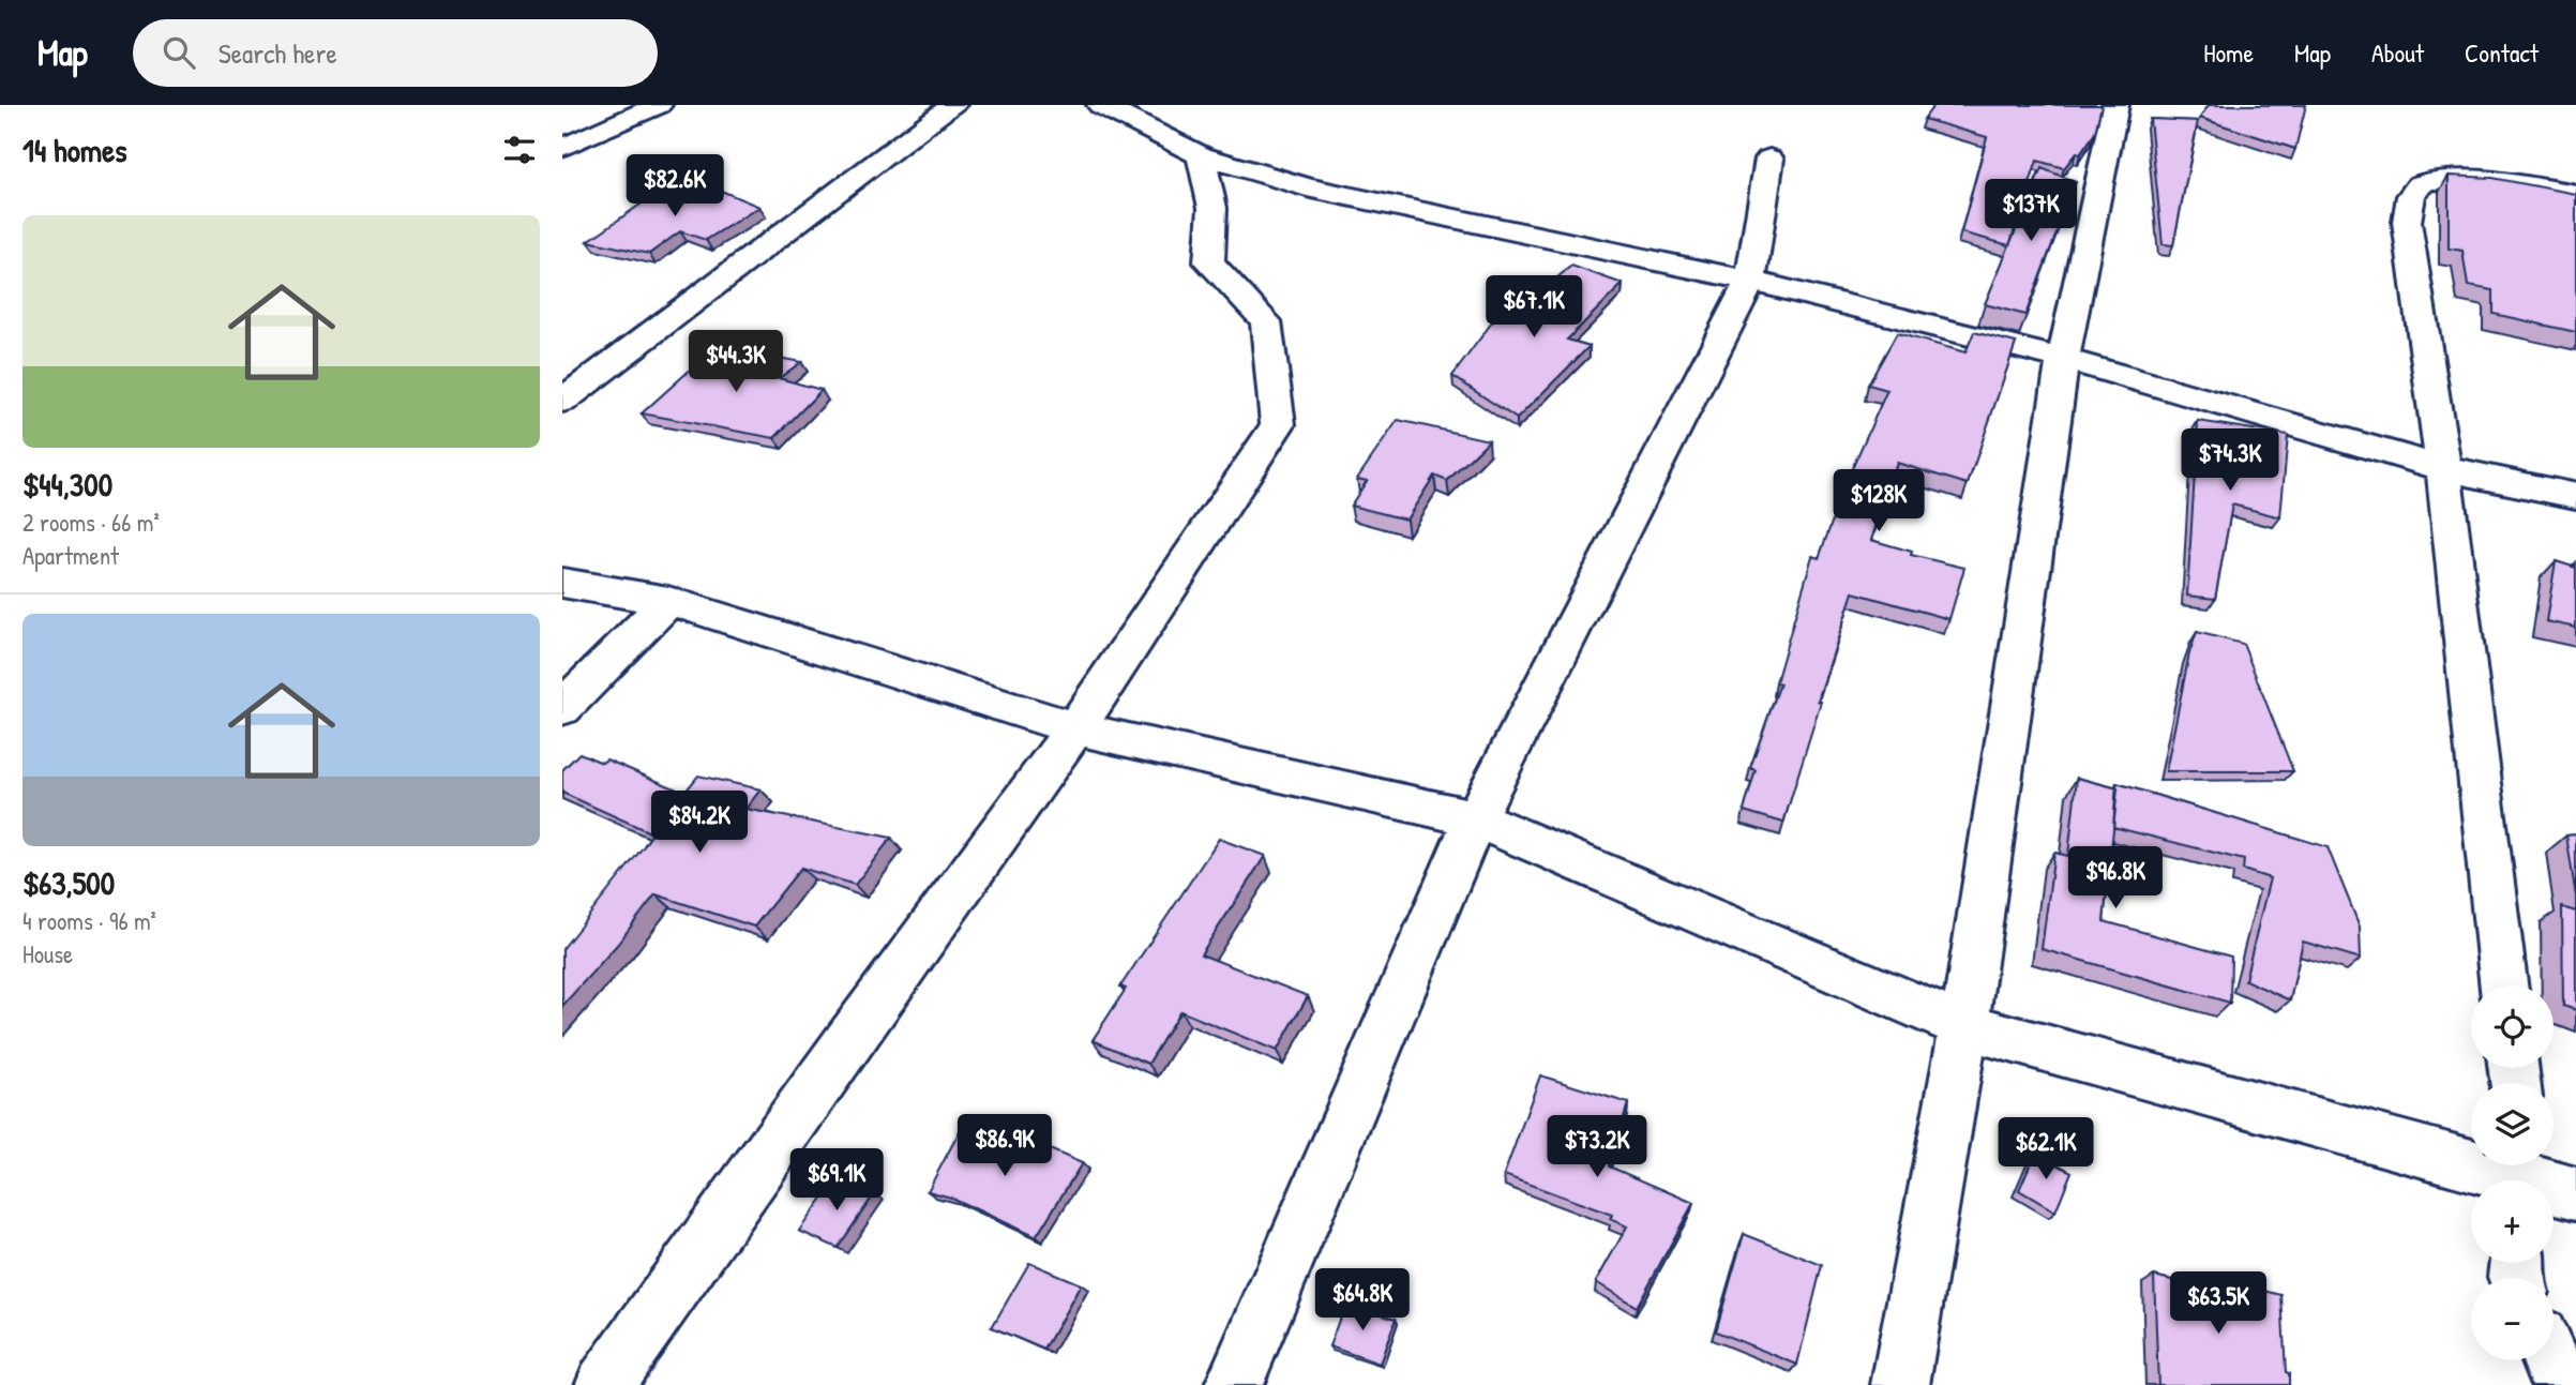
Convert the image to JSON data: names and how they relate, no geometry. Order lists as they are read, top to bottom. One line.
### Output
{"page":{"header":"Map","search":"Search here","nav":["Home","Map","About","Contact"],"heading":"14 homes","price":["$82.6K","$137K","$67.1K","$44.3K","$74.3K","$128K","$84.2K","$96.8K","$86.9K","$73.2K","$62.1K","$69.1K","$64.8K","$63.5K"],"list":[{"name":"$44,300","note":"2 rooms · 66 m² · Apartment"},{"name":"$63,500","note":"4 rooms · 96 m² · House"}],"map_buttons":["+","−"]}}
